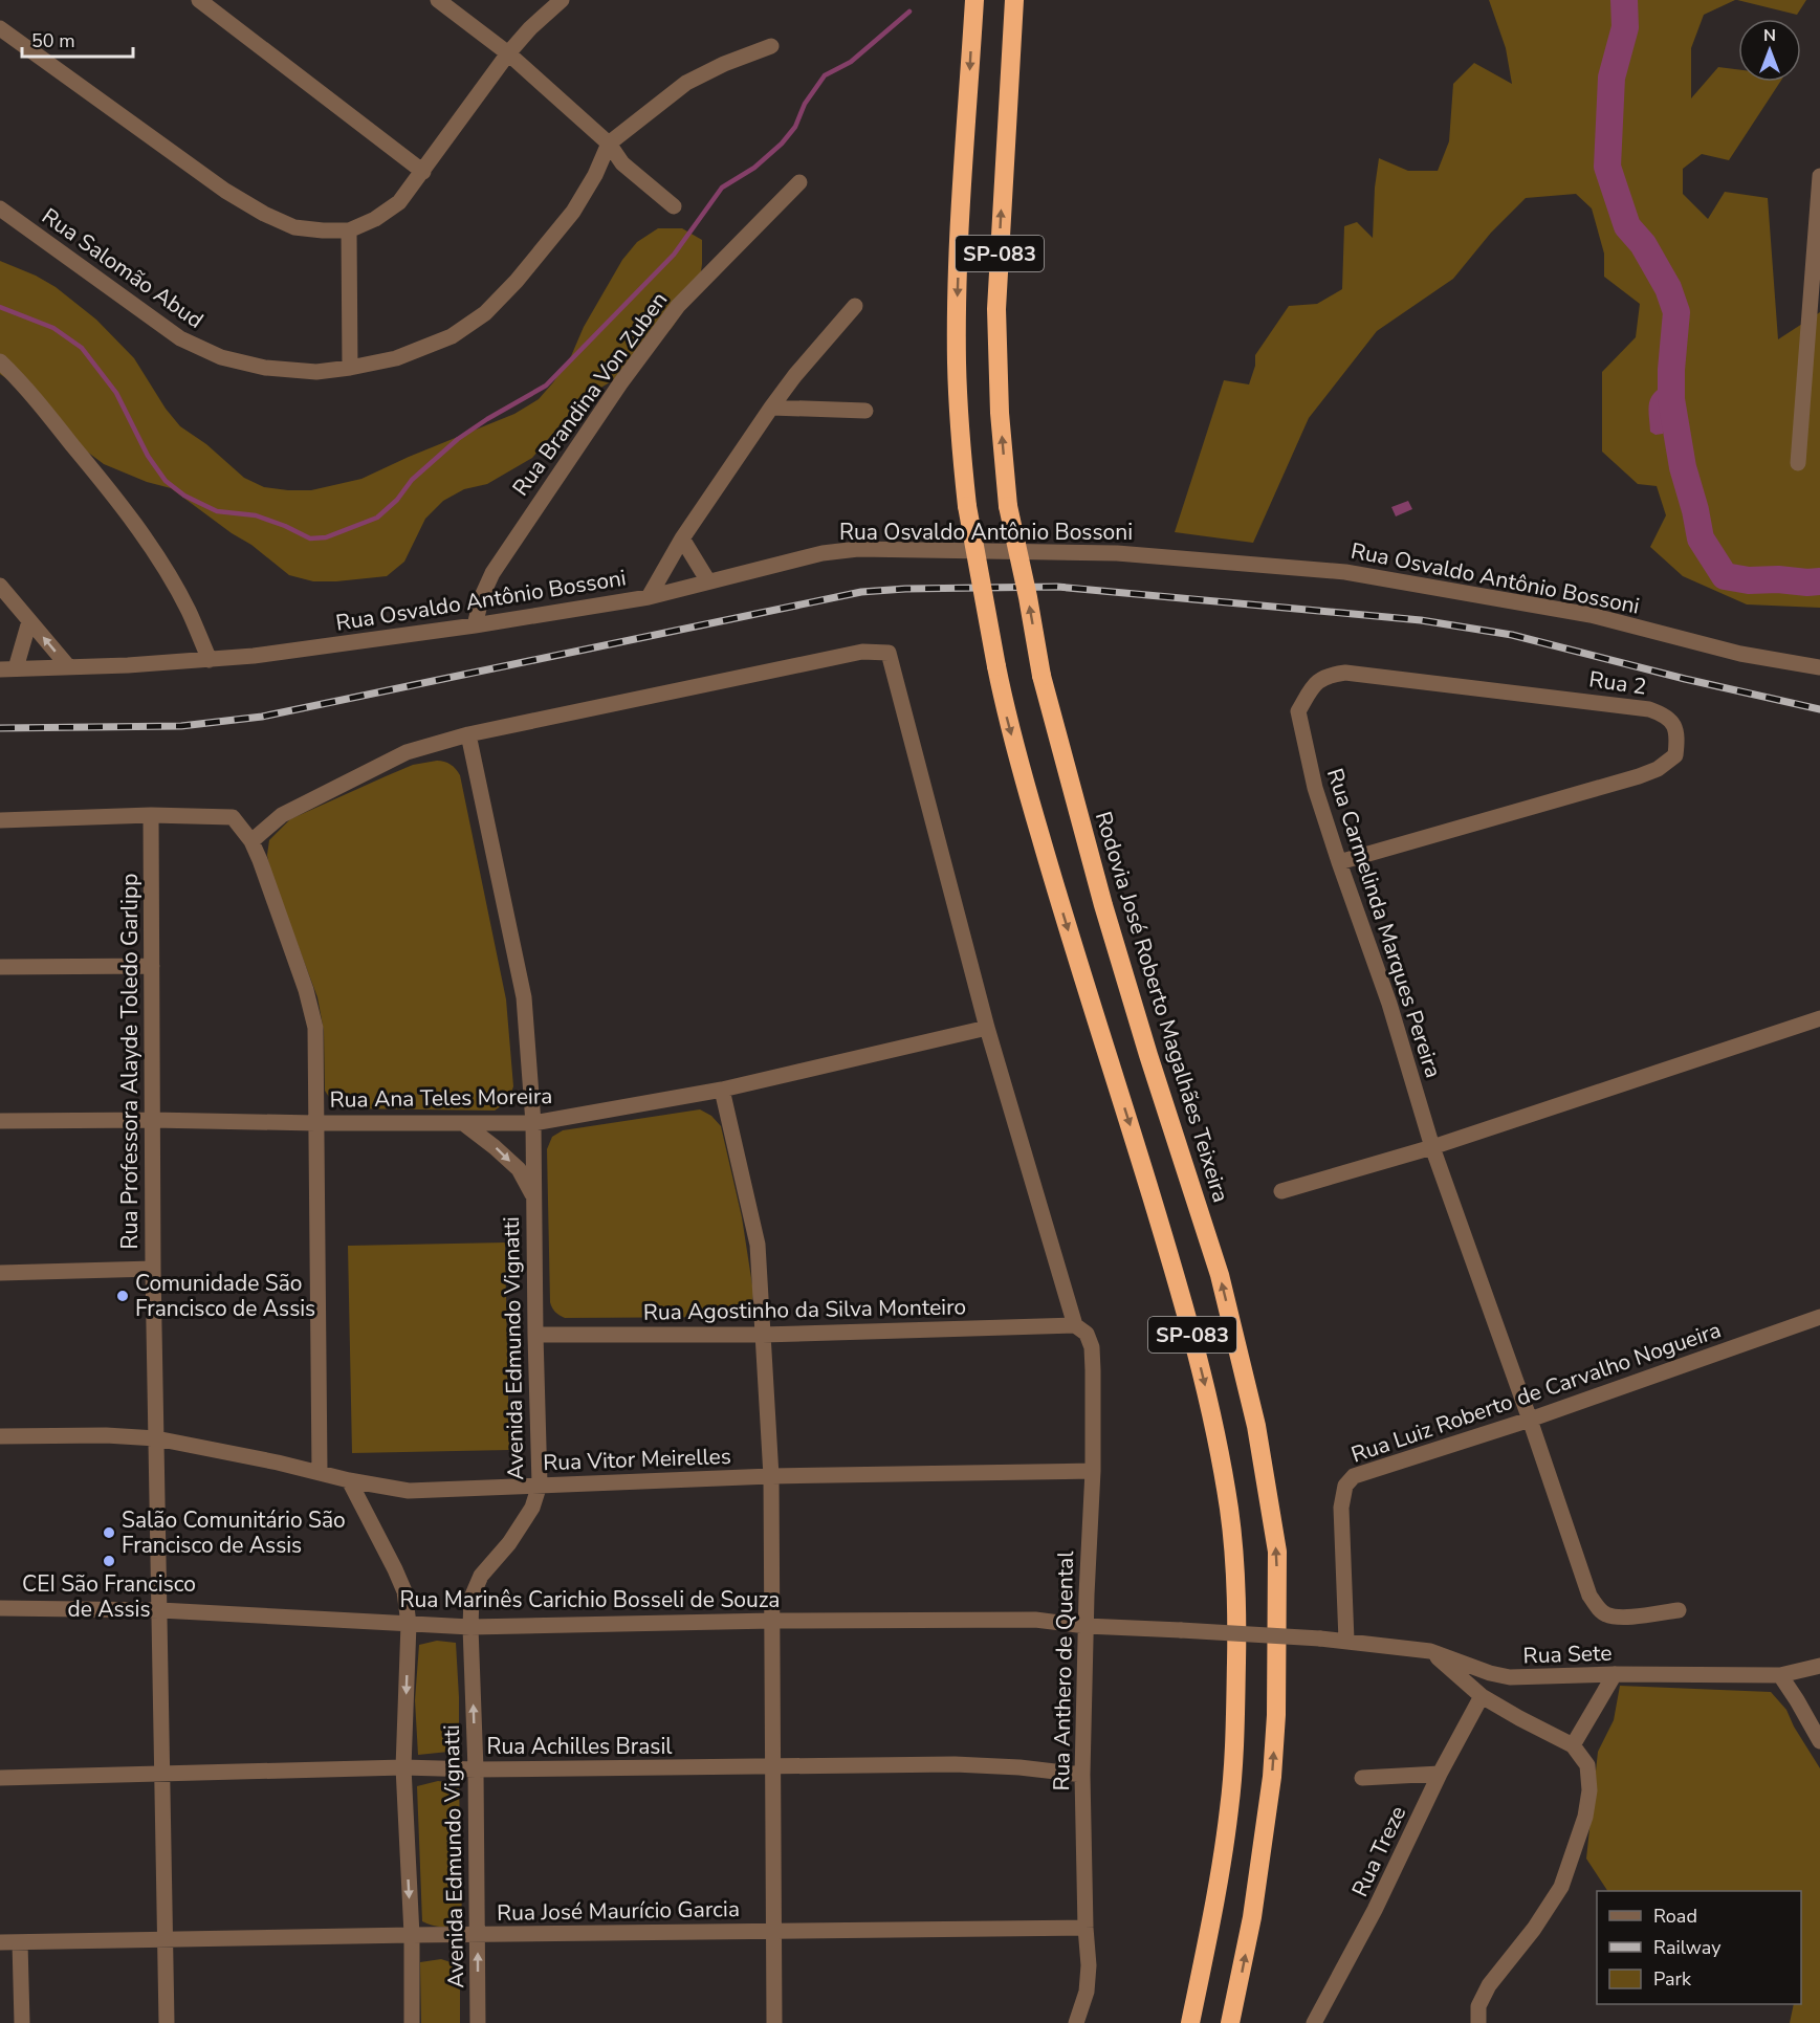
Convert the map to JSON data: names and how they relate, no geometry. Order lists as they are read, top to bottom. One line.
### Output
{"streets":{"highway":["SP-083","Rodovia José Roberto Magalhães Teixeira"],"street":["Rua Salomão Abud","Rua Brandina Von Zuben","Rua Osvaldo Antônio Bossoni","Rua 2","Rua Carmelinda Marques Pereira","Rua Professora Alayde Toledo Garlipp","Rua Ana Teles Moreira","Rua Agostinho da Silva Monteiro","Avenida Edmundo Vignatti","Rua Luiz Roberto de Carvalho Nogueira","Rua Vitor Meirelles","Rua Marinês Carichio Bosseli de Souza","Rua Sete","Rua Anthero de Quental","Rua Achilles Brasil","Rua Treze","Rua José Maurício Garcia"]},"crossings":[["Rua Brandina Von Zuben","Rua Osvaldo Antônio Bossoni"],["Rua 2","Rua Carmelinda Marques Pereira"],["Rua Carmelinda Marques Pereira","Rua Luiz Roberto de Carvalho Nogueira"],["Rua Professora Alayde Toledo Garlipp","Rua Ana Teles Moreira"],["Rua Professora Alayde Toledo Garlipp","Rua Vitor Meirelles"],["Rua Professora Alayde Toledo Garlipp","Rua Marinês Carichio Bosseli de Souza"],["Rua Professora Alayde Toledo Garlipp","Rua Achilles Brasil"],["Rua Professora Alayde Toledo Garlipp","Rua José Maurício Garcia"],["Rua Ana Teles Moreira","Avenida Edmundo Vignatti"],["Rua Ana Teles Moreira","Rua Anthero de Quental"],["Rua Agostinho da Silva Monteiro","Avenida Edmundo Vignatti"],["Rua Agostinho da Silva Monteiro","Rua Anthero de Quental"],["Avenida Edmundo Vignatti","Rua Vitor Meirelles"],["Avenida Edmundo Vignatti","Rua Marinês Carichio Bosseli de Souza"],["Avenida Edmundo Vignatti","Rua Anthero de Quental"],["Avenida Edmundo Vignatti","Rua Achilles Brasil"],["Avenida Edmundo Vignatti","Rua José Maurício Garcia"],["Rua Luiz Roberto de Carvalho Nogueira","Rua Sete"],["Rua Vitor Meirelles","Rua Anthero de Quental"],["Rua Marinês Carichio Bosseli de Souza","Rua Sete"],["Rua Marinês Carichio Bosseli de Souza","Rua Anthero de Quental"],["Rua Anthero de Quental","Rua Achilles Brasil"],["Rua Anthero de Quental","Rua José Maurício Garcia"]],"places":["Comunidade São Francisco de Assis","Salão Comunitário São Francisco de Assis","CEI São Francisco de Assis"],"legend":["Road","Railway","Park"],"scale_bar":"50 m","north":"top"}
